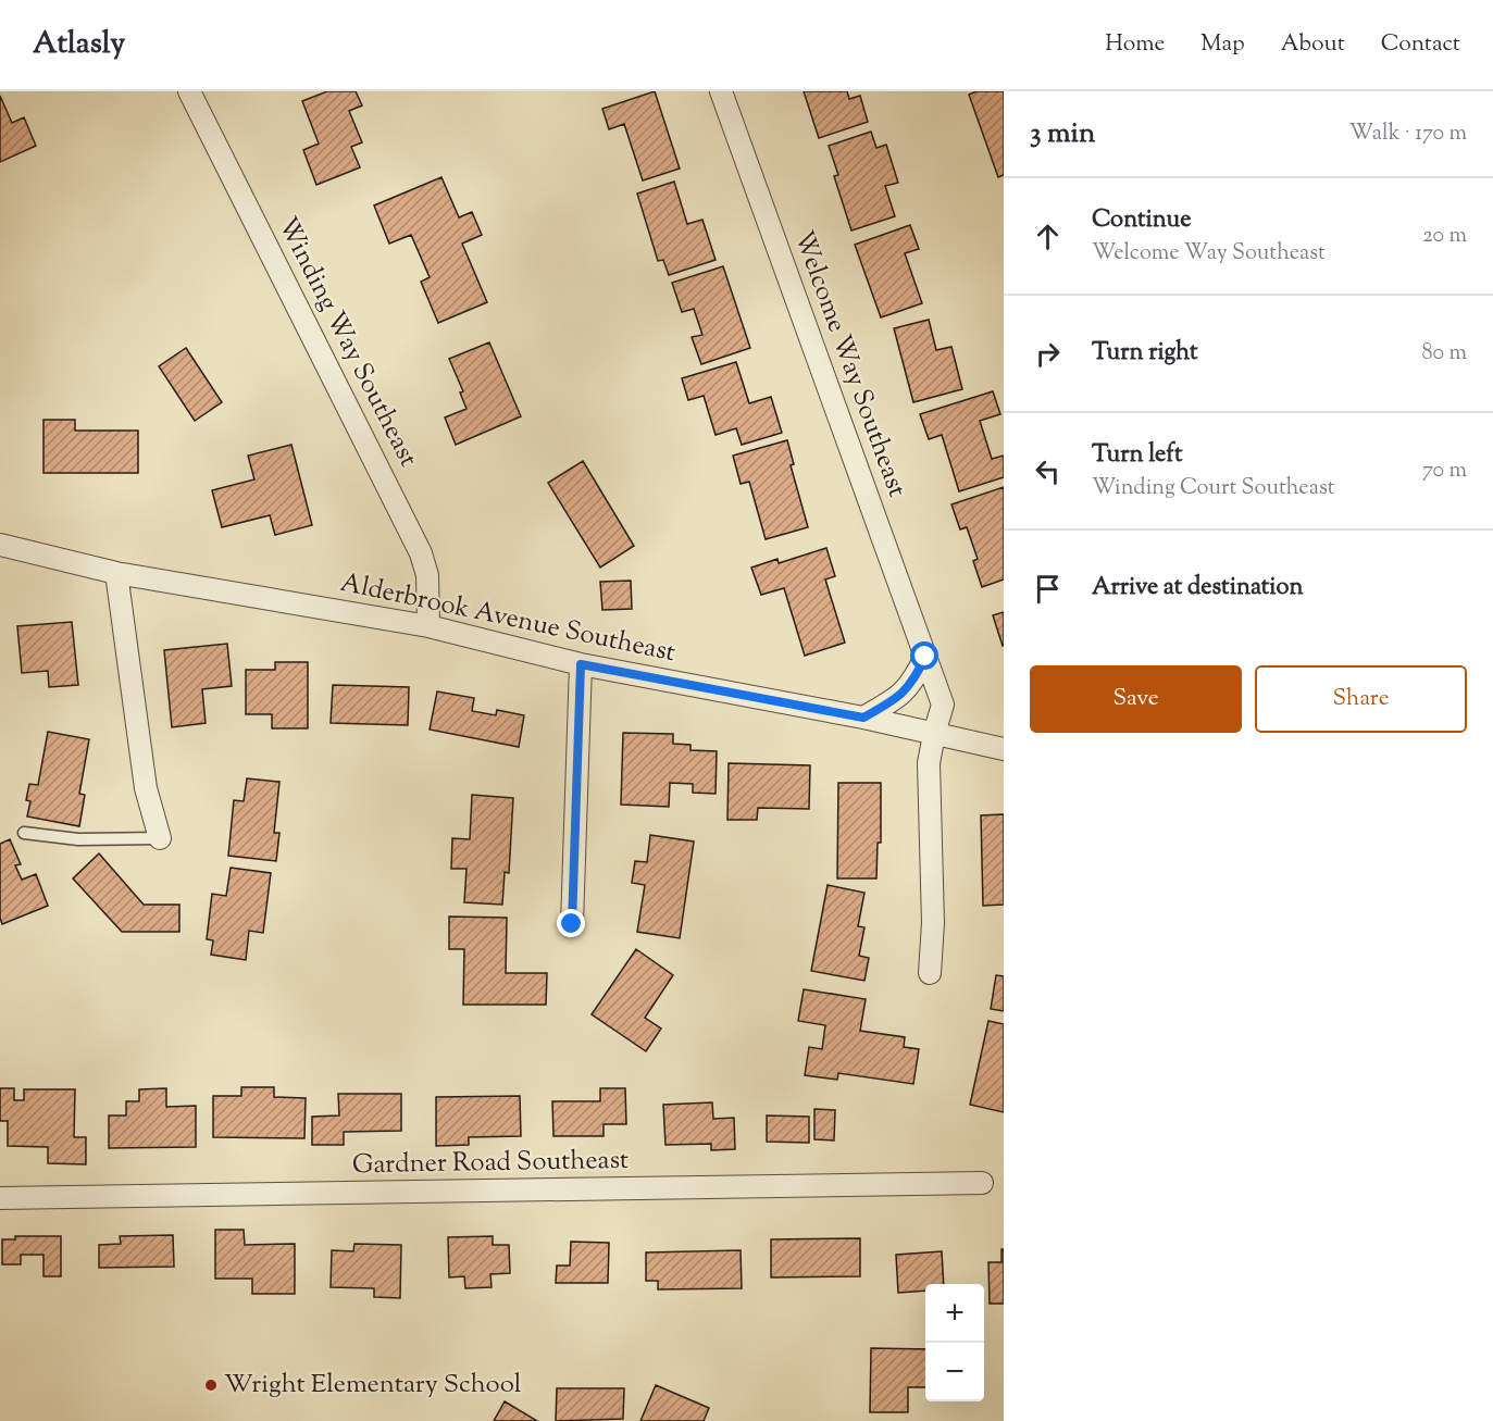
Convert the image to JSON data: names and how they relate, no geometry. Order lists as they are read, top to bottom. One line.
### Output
{"streets":{"street":["Winding Way Southeast","Welcome Way Southeast","Alderbrook Avenue Southeast","Gardner Road Southeast"]},"crossings":[["Winding Way Southeast","Alderbrook Avenue Southeast"],["Welcome Way Southeast","Alderbrook Avenue Southeast"]],"places":["Wright Elementary School"],"page":{"header":"Atlasly","nav":["Home","Map","About","Contact"],"heading":["3 min","Walk · 170 m"],"list":[["Continue","Welcome Way Southeast","20 m"],["Turn right","80 m"],["Turn left","Winding Court Southeast","70 m"],"Arrive at destination"],"buttons":["Save","Share"],"map_buttons":["+","−"]}}
